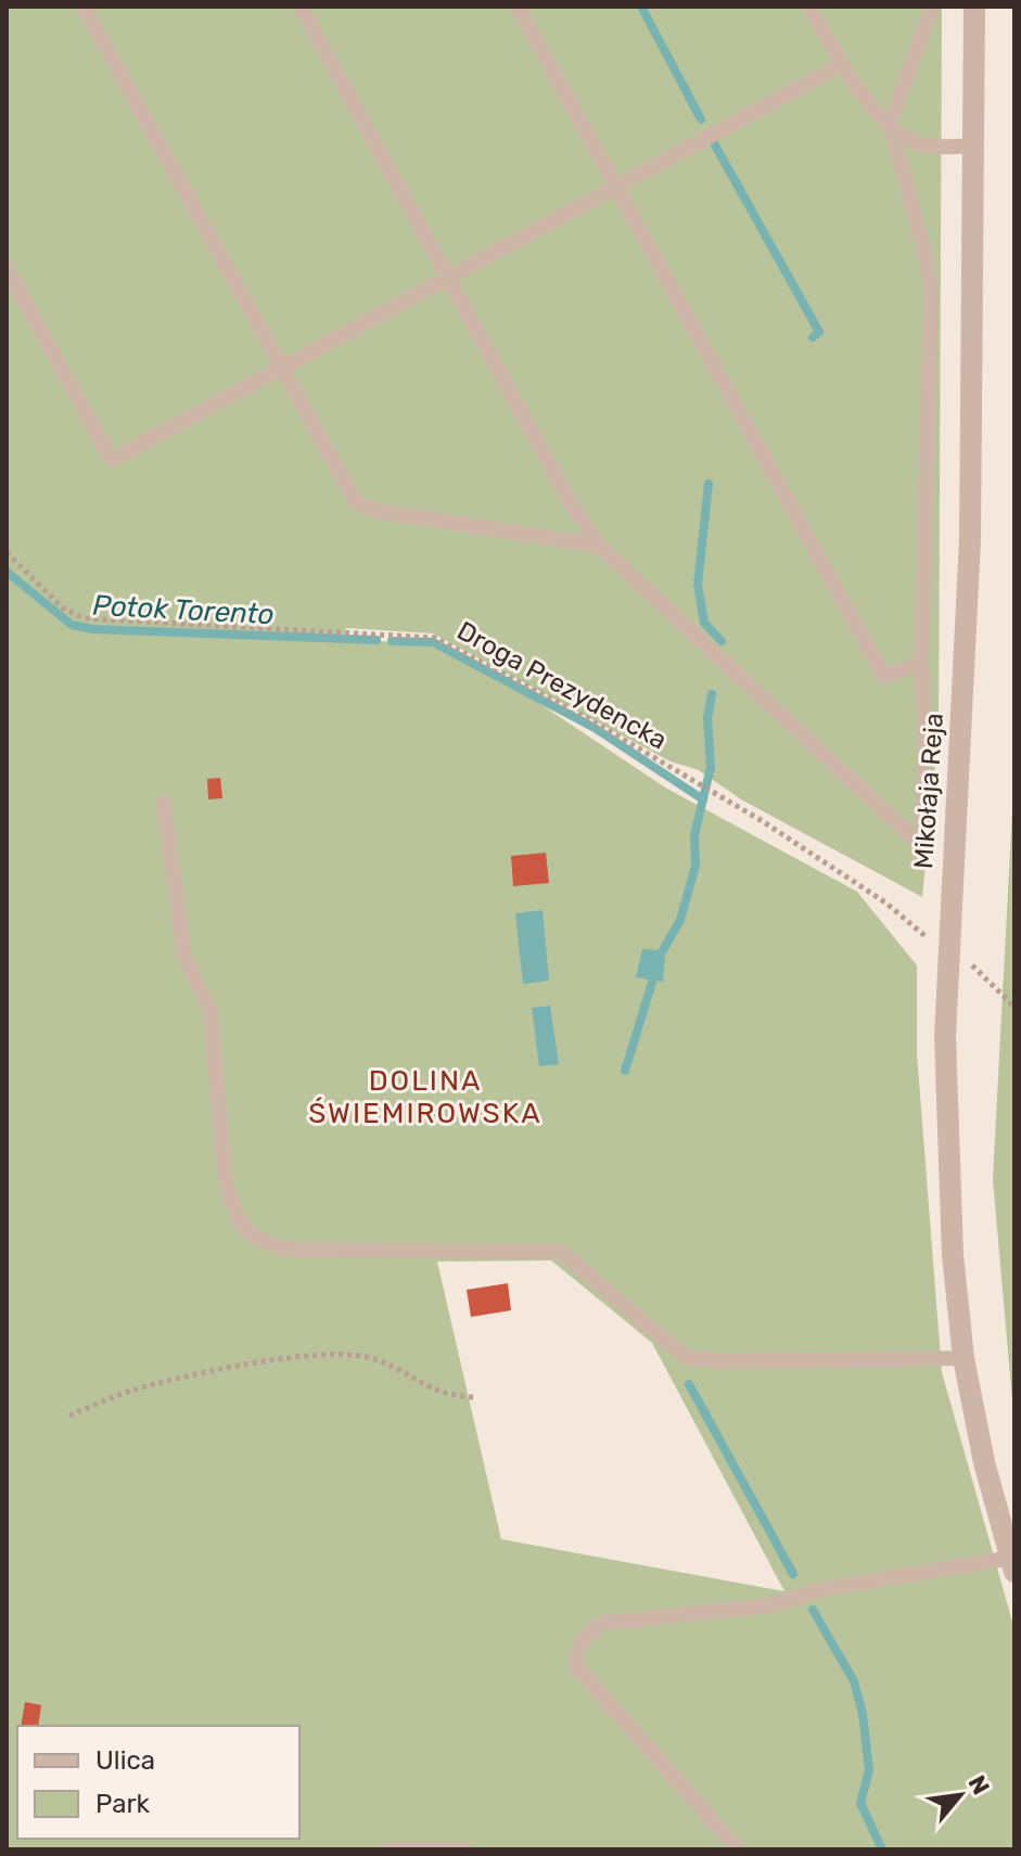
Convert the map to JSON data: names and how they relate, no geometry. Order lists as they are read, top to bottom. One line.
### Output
{"streets":{"street":["Mikołaja Reja"],"path":["Droga Prezydencka"]},"crossings":[["Droga Prezydencka","Mikołaja Reja"]],"districts":["DOLINA ŚWIEMIROWSKA"],"water":["Potok Torento"],"legend":["Ulica","Park"],"north":"top right"}
